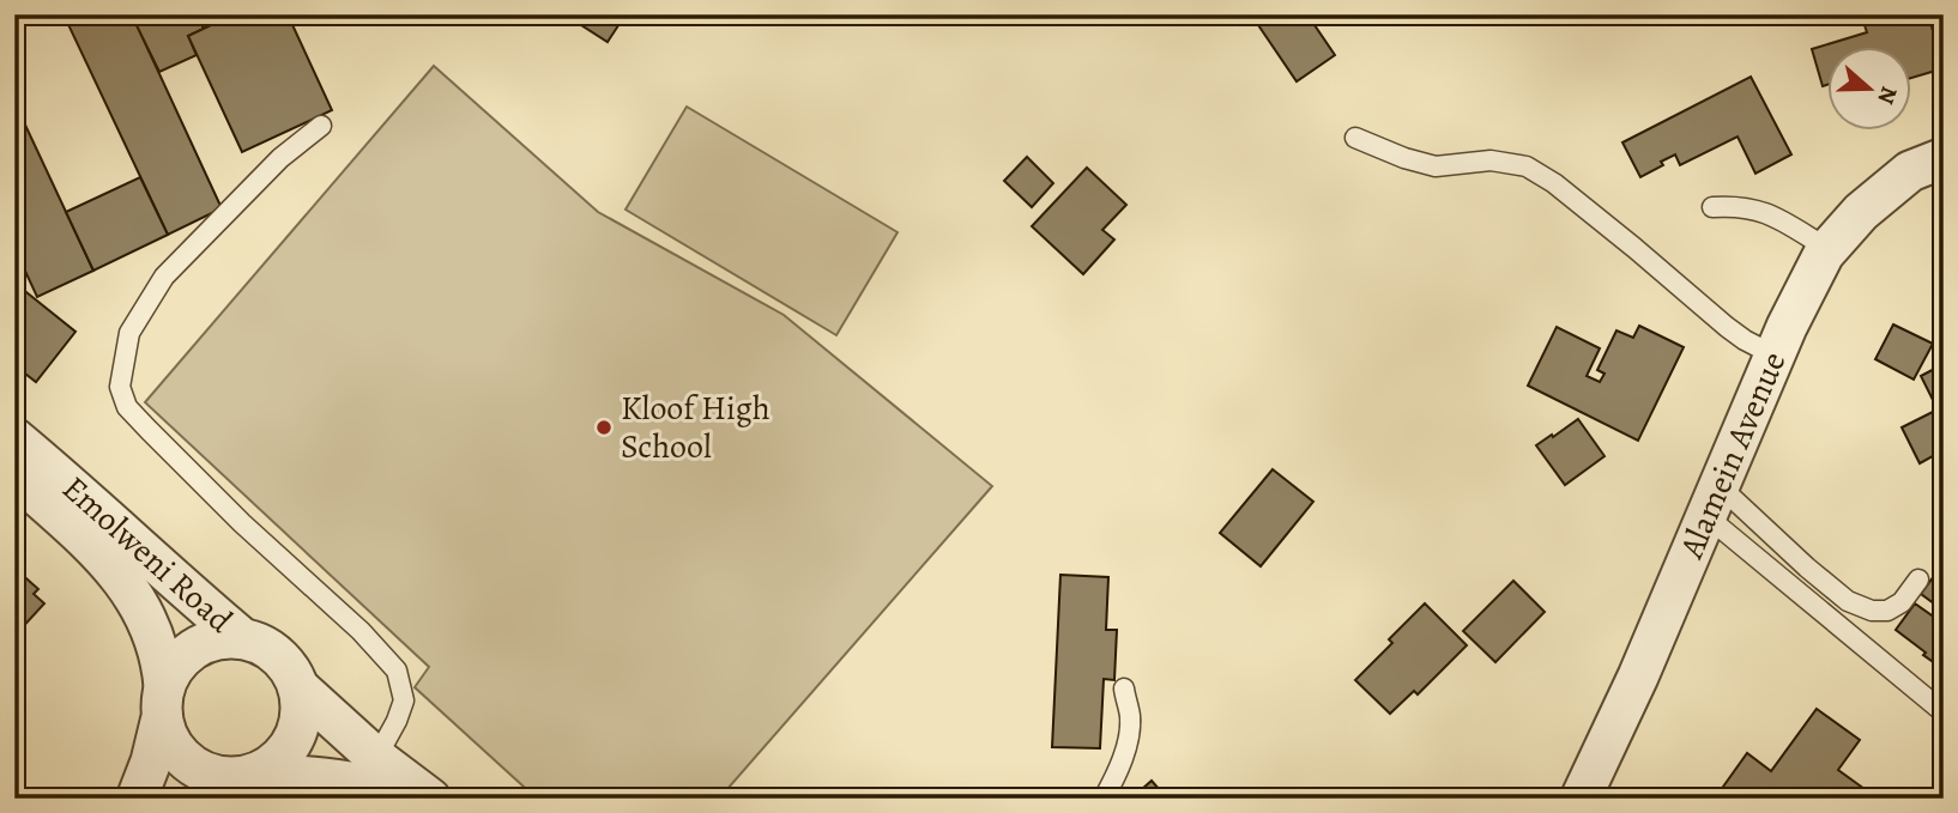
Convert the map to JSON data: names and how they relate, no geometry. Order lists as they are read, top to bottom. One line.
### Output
{"streets":{"street":["Alamein Avenue","Emolweni Road"]},"places":["Kloof High School"],"north":"right"}
